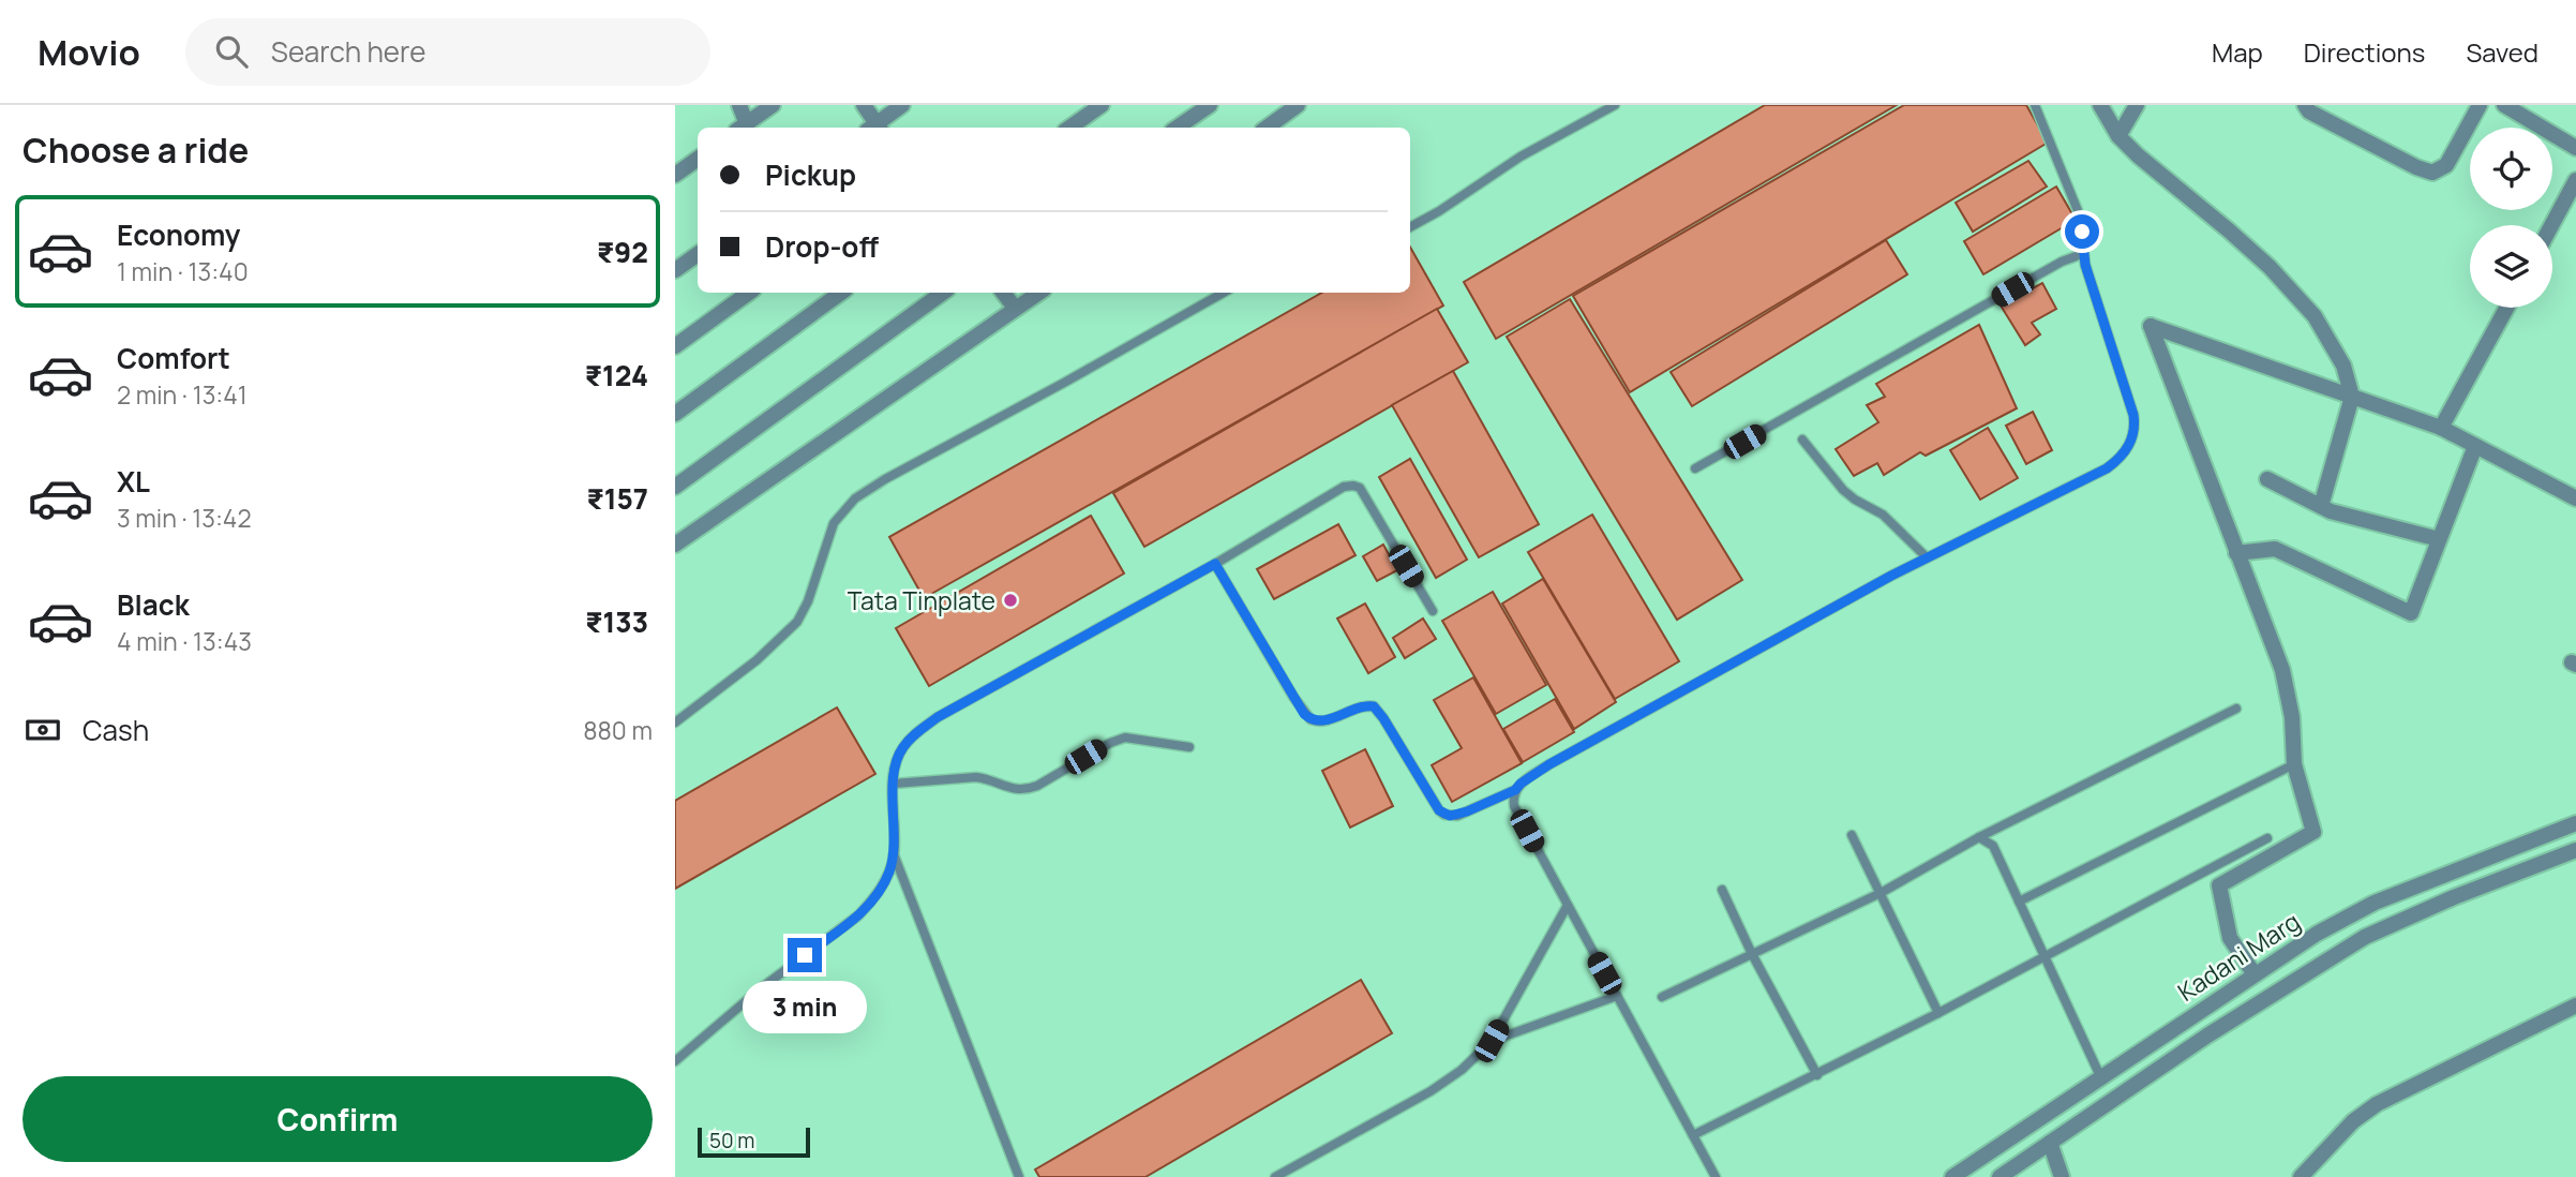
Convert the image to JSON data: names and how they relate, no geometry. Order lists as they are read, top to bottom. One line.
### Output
{"streets":{"street":["Kadani Marg"]},"places":["Tata Tinplate"],"scale_bar":"50 m","page":{"header":"Movio","search":"Search here","nav":["Map","Directions","Saved"],"heading":"Choose a ride","banner":["Pickup","Drop-off"],"list":[{"name":"Economy","note":"1 min · 13:40","value":"₹92"},{"name":"Comfort","note":"2 min · 13:41","value":"₹124"},{"name":"XL","note":"3 min · 13:42","value":"₹157"},{"name":"Black","note":"4 min · 13:43","value":"₹133"}],"pay":["Cash","880 m"],"bubble":"3 min","buttons":"Confirm","scale":"50 m"}}
